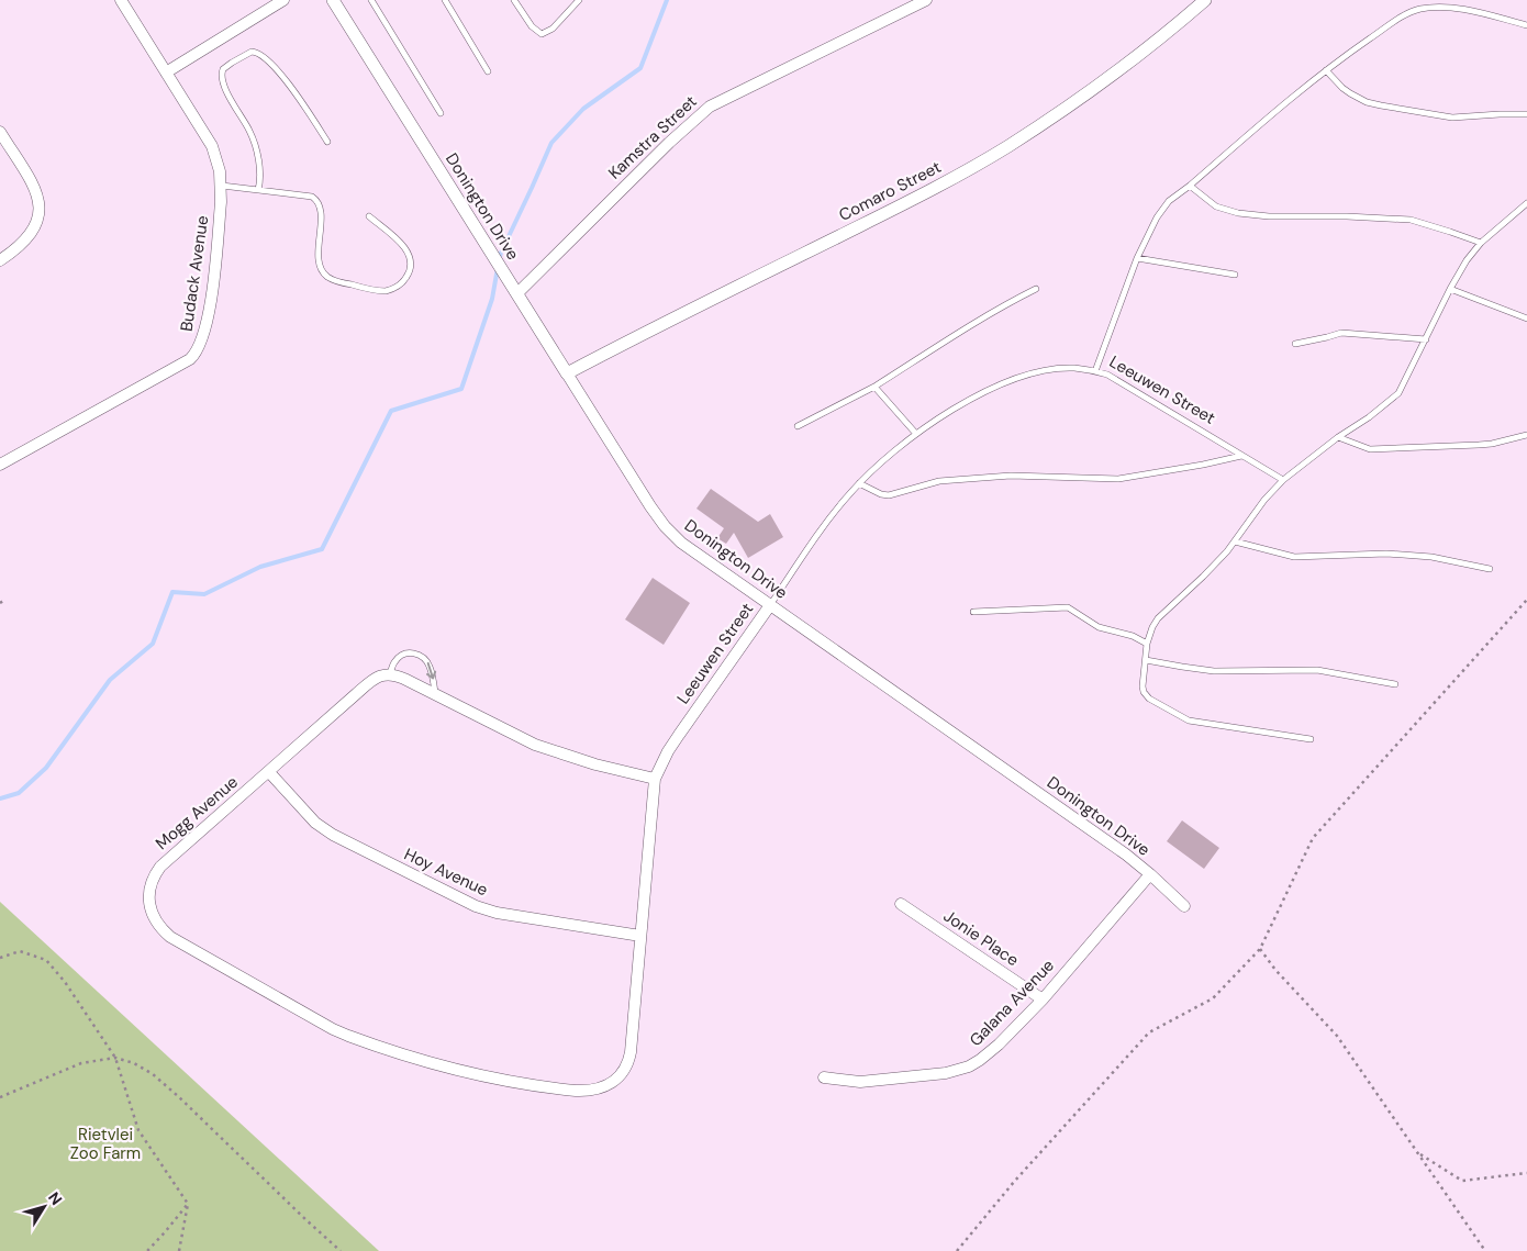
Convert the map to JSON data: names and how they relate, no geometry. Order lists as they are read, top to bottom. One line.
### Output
{"streets":{"street":["Kamstra Street","Comaro Street","Donington Drive","Budack Avenue","Leeuwen Street","Mogg Avenue","Hoy Avenue","Jonie Place","Galana Avenue"]},"crossings":[["Kamstra Street","Donington Drive"],["Comaro Street","Donington Drive"],["Donington Drive","Leeuwen Street"],["Donington Drive","Galana Avenue"],["Leeuwen Street","Mogg Avenue"],["Leeuwen Street","Hoy Avenue"],["Mogg Avenue","Hoy Avenue"],["Jonie Place","Galana Avenue"]],"parks":["Rietvlei Zoo Farm"],"north":"top right"}
